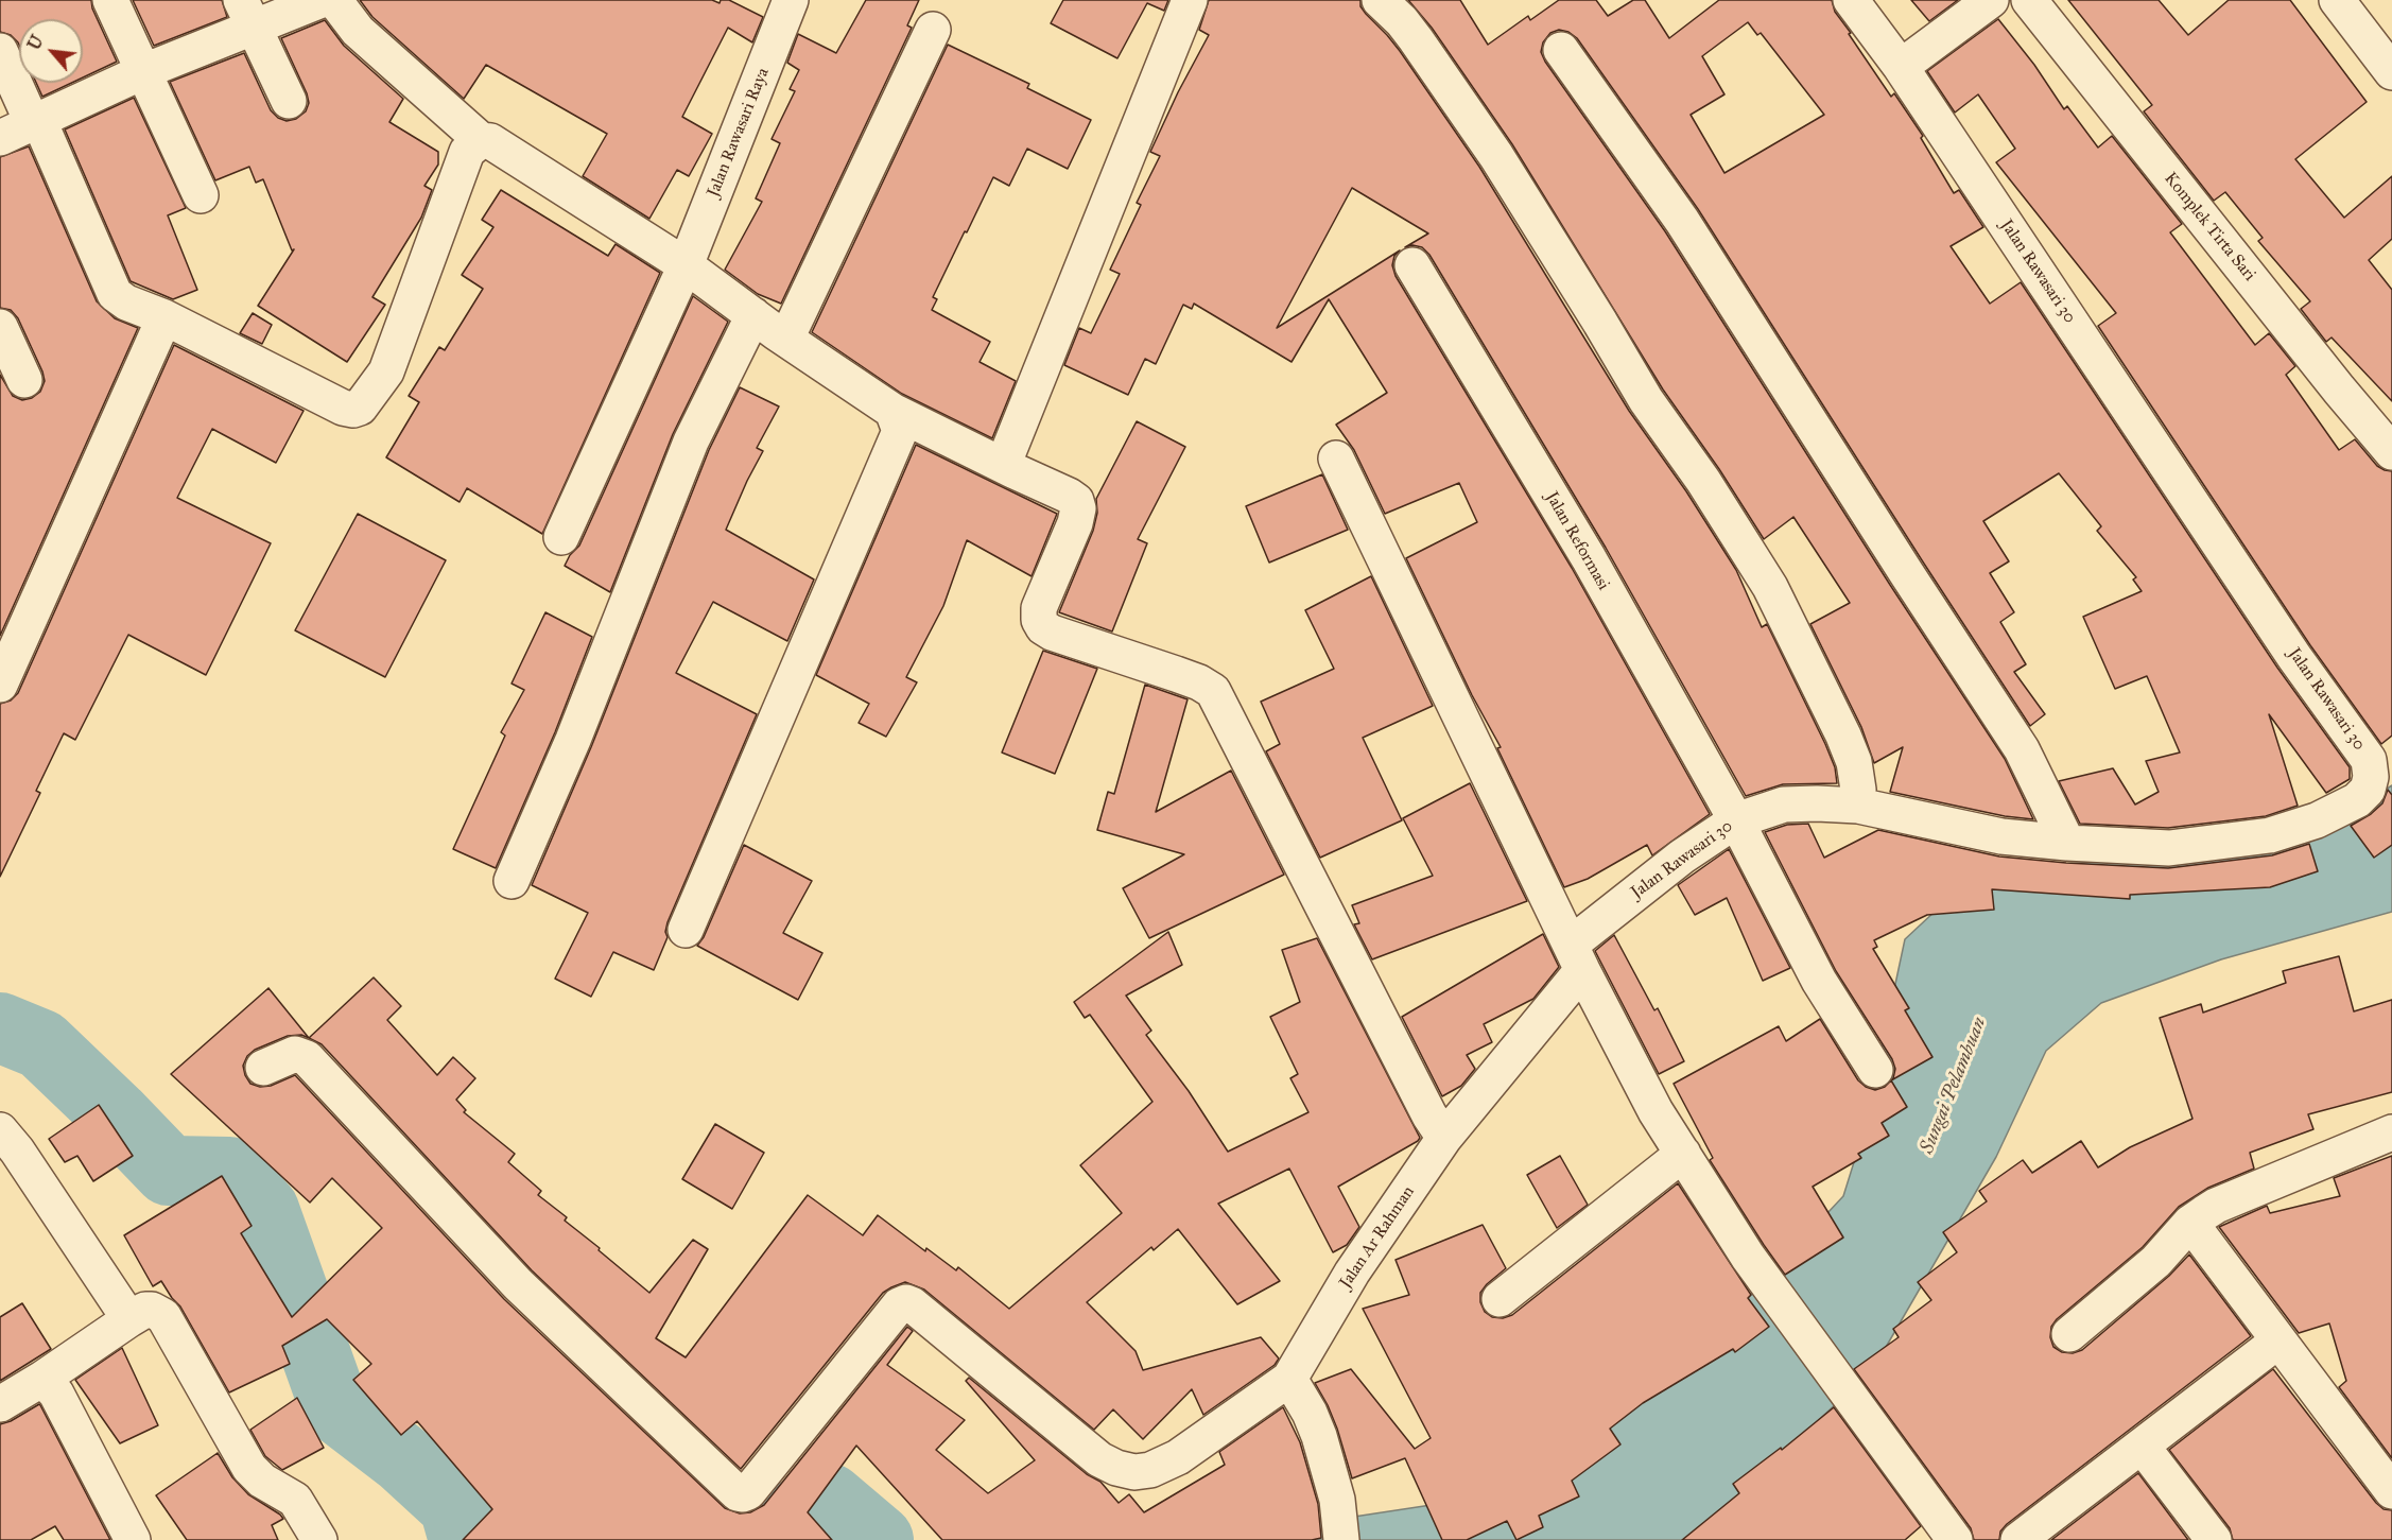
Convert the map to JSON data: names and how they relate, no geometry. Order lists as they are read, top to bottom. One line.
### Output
{"streets":{"street":["Jalan Rawasari Raya","Komplek Tirta Sari","Jalan Rawasari 30","Jalan Reformasi","Jalan Ar Rahman"]},"crossings":[["Jalan Rawasari 30","Jalan Reformasi"],["Jalan Rawasari 30","Jalan Ar Rahman"]],"water":["Sungai Pelambuan"],"north":"top left"}
